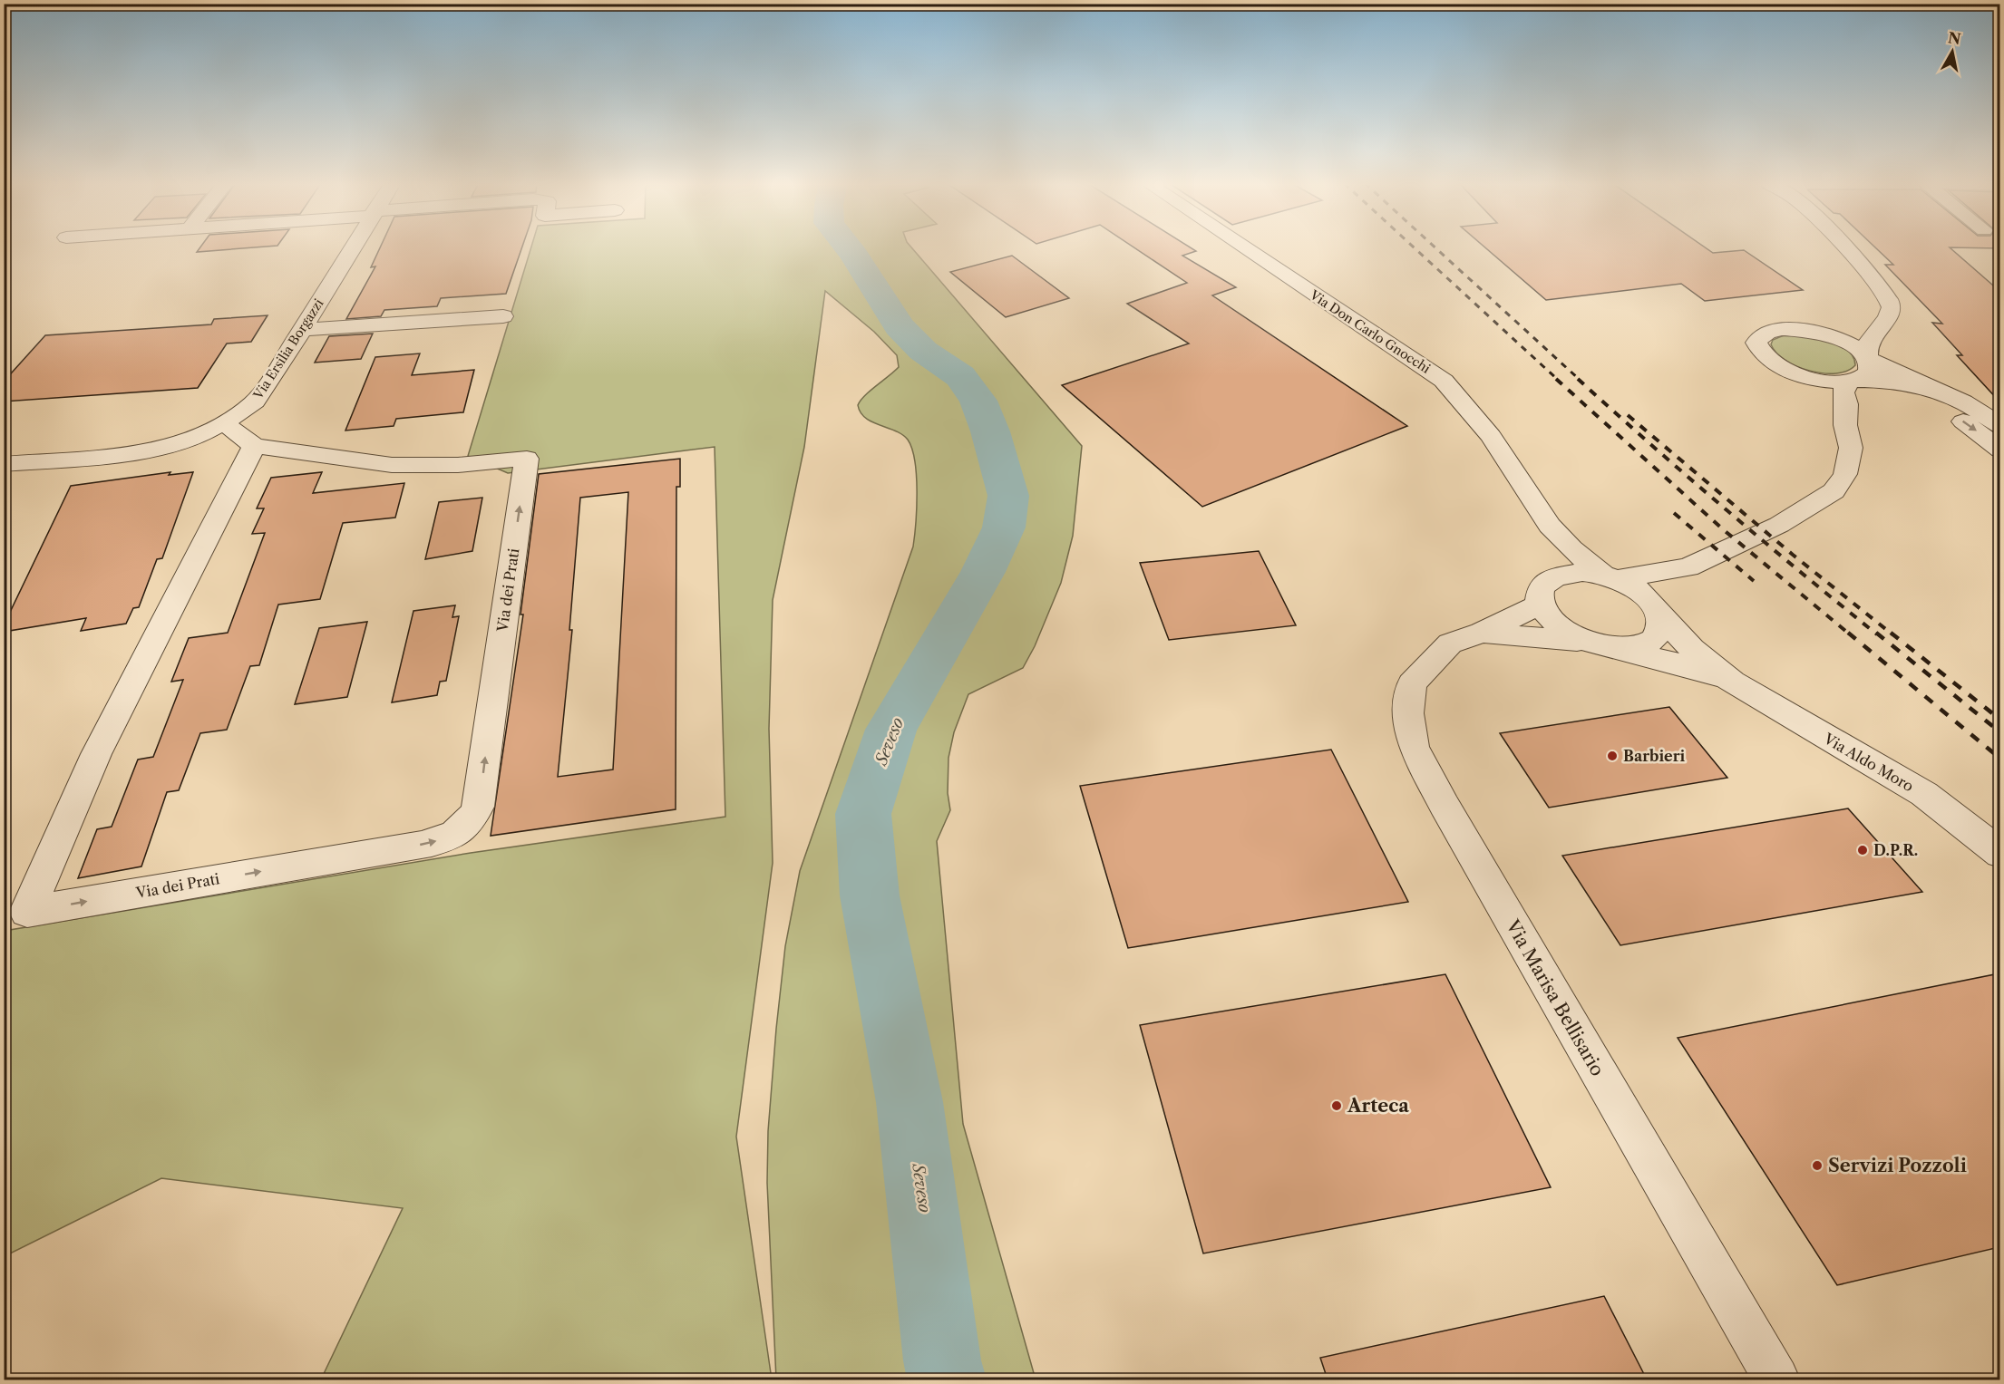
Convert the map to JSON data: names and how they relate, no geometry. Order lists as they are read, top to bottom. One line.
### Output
{"streets":{"street":["Via Don Carlo Gnocchi","Via Ersilia Borgazzi","Via dei Prati","Via Aldo Moro","Via Marisa Bellisario"]},"crossings":[["Via Don Carlo Gnocchi","Via Aldo Moro"],["Via Don Carlo Gnocchi","Via Marisa Bellisario"],["Via Aldo Moro","Via Marisa Bellisario"]],"water":["Seveso"],"places":["Barbieri","D.P.R.","Arteca","Servizi Pozzoli"],"north":"top"}
